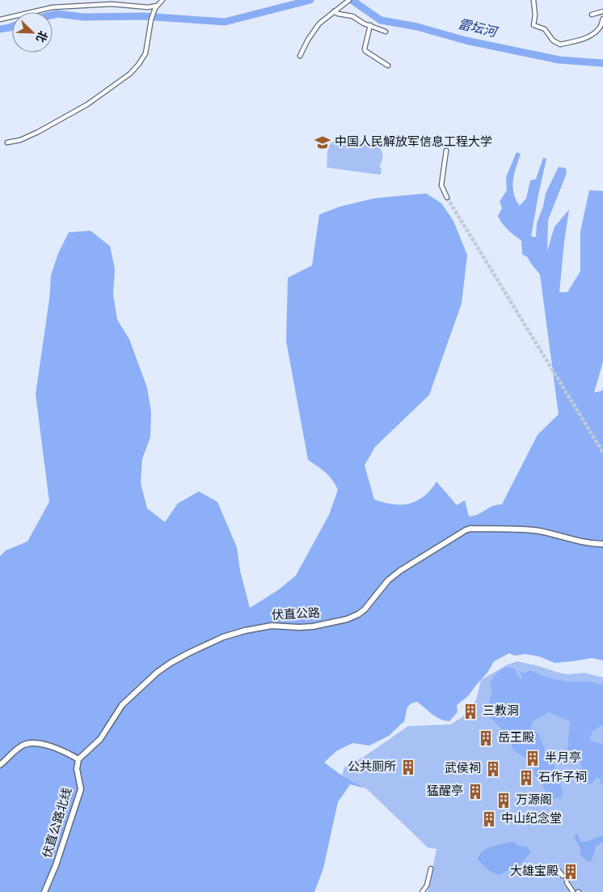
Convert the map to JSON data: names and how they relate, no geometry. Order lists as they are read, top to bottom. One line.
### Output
{"streets":{"main road":["伏直公路","伏直公路北线"]},"crossings":[["伏直公路","伏直公路北线"]],"water":["雷坛河"],"places":{"school or university":["中国人民解放军信息工程大学"],"building":["三教洞","岳王殿","半月亭","公共厕所","武侯祠","石作子祠","猛醒亭","万源阁","中山纪念堂","大雄宝殿"]},"north":"bottom right"}
